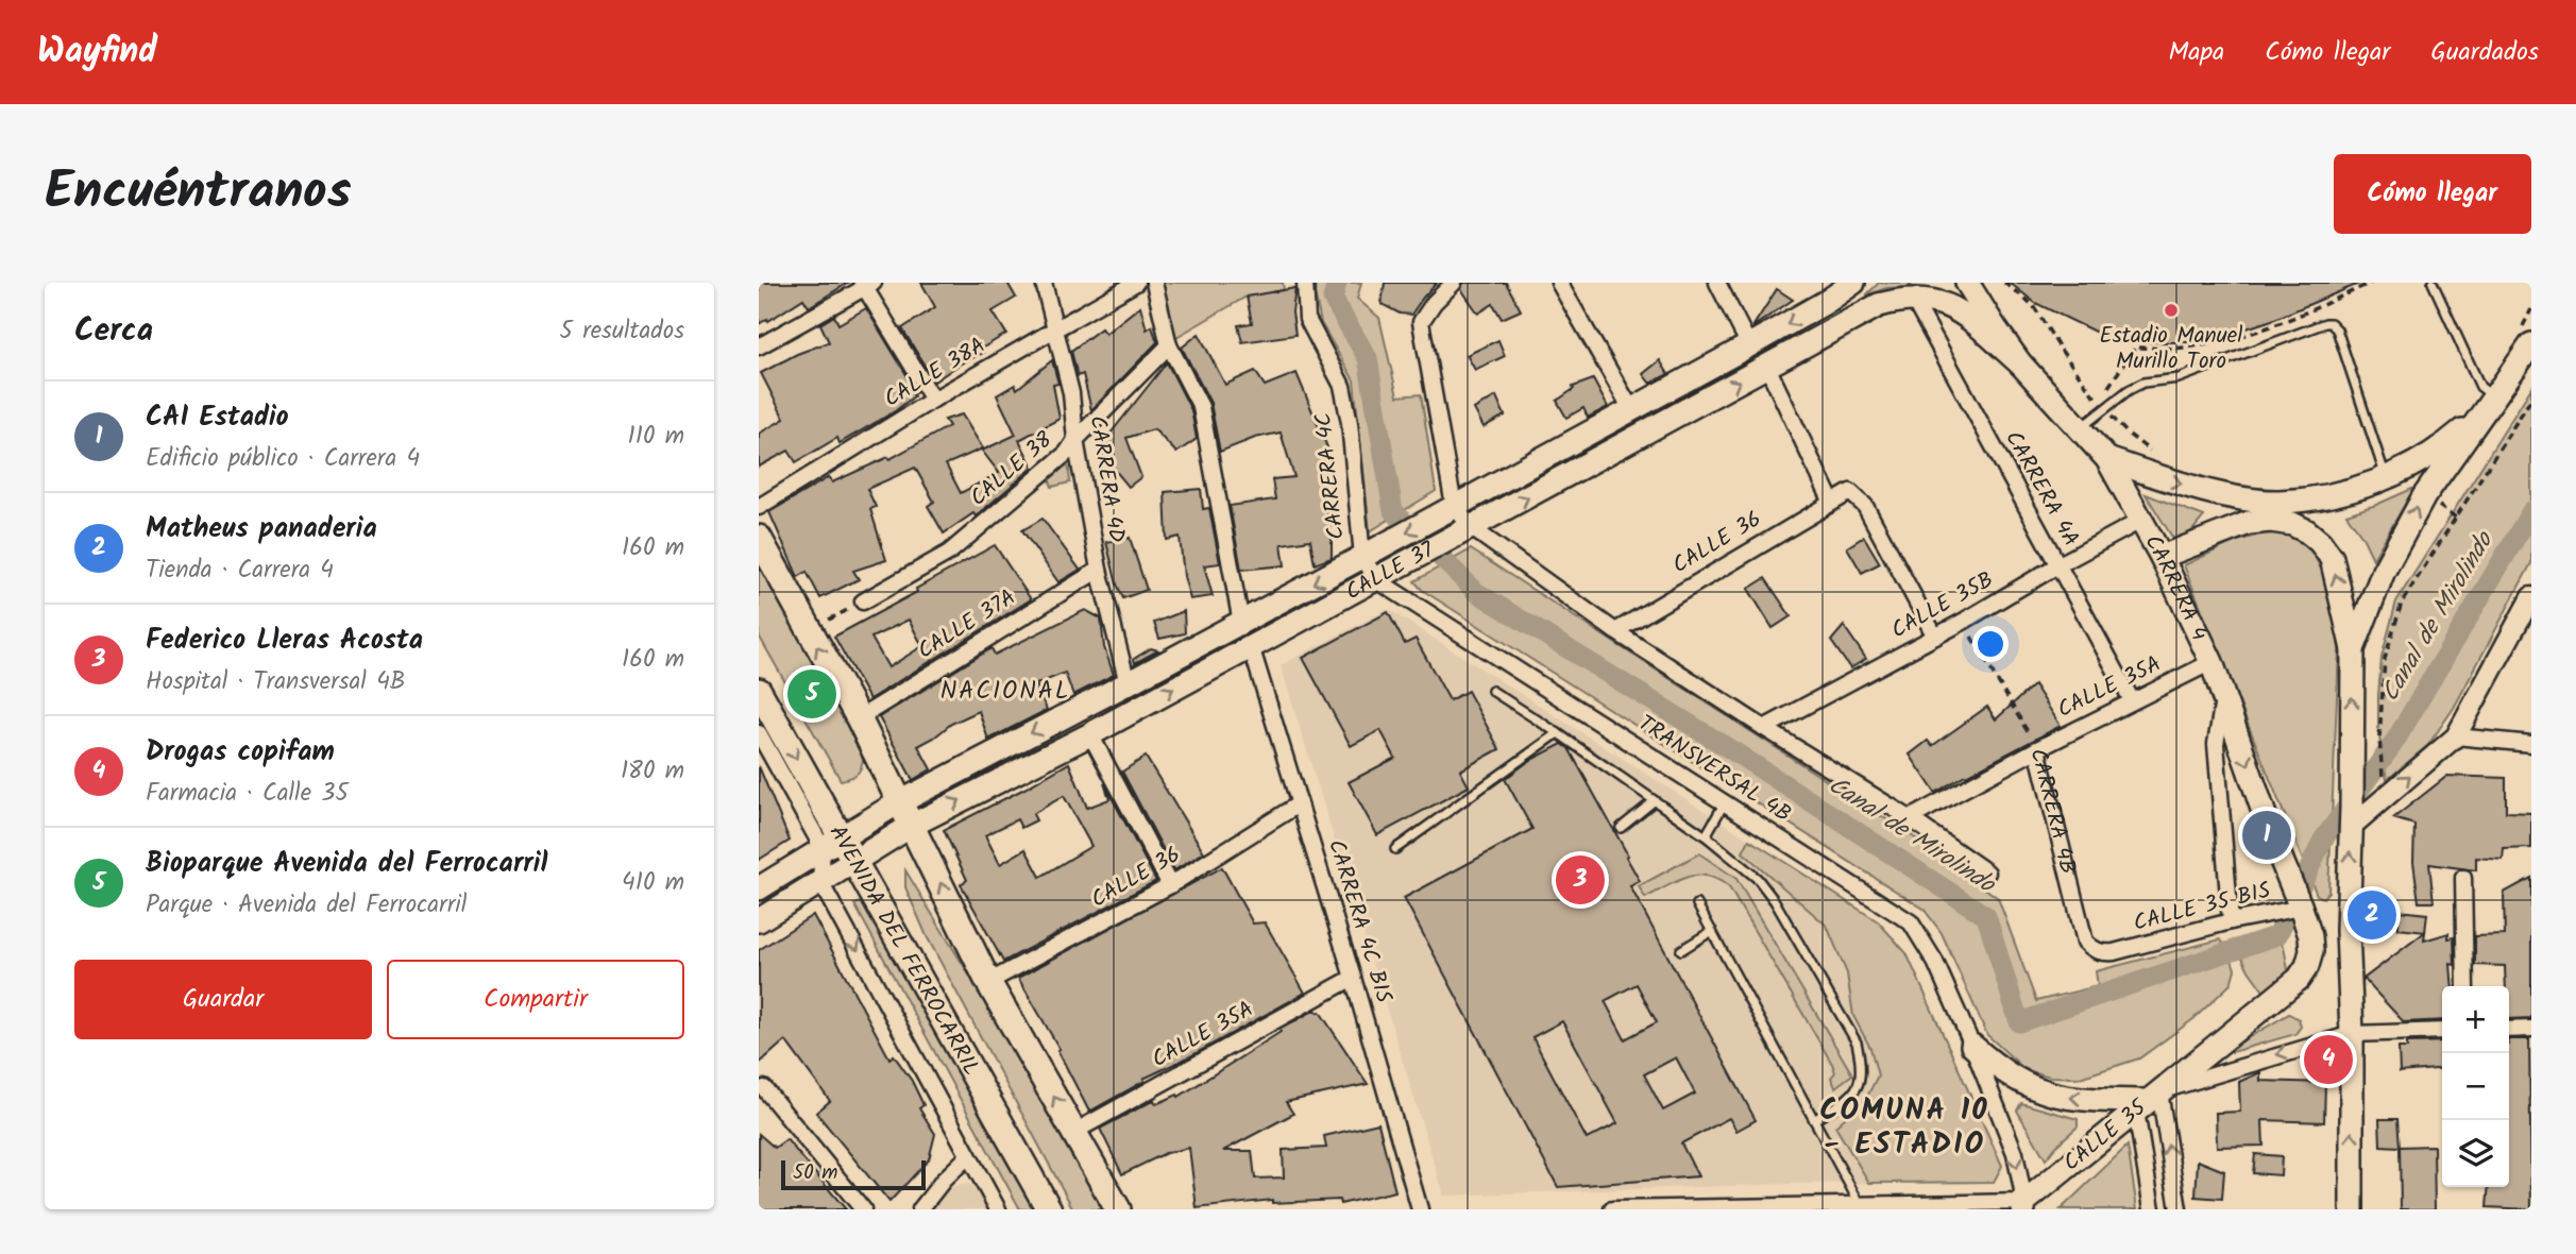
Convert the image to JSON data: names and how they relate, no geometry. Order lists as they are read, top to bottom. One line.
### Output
{"streets":{"main road":["CALLE 37","CARRERA 4","AVENIDA DEL FERROCARRIL","CALLE 35"],"street":["CALLE 38A","CALLE 38","CARRERA 4C","CARRERA 4D","CARRERA 4A","CALLE 36","CALLE 35B","CALLE 37A","CALLE 35A","TRANSVERSAL 4B","CARRERA 4B","CALLE 35 BIS","CARRERA 4C BIS"]},"crossings":[["CALLE 38A","CARRERA 4D"],["CALLE 38","CARRERA 4D"],["CARRERA 4C","CALLE 37"],["CARRERA 4C","TRANSVERSAL 4B"],["CARRERA 4D","CALLE 37"],["CARRERA 4D","CALLE 37A"],["CARRERA 4A","CALLE 37"],["CARRERA 4A","CALLE 35B"],["CARRERA 4A","CALLE 35A"],["CALLE 36","CARRERA 4C BIS"],["CALLE 37","CARRERA 4"],["CALLE 37","TRANSVERSAL 4B"],["CALLE 37","CARRERA 4C BIS"],["CALLE 37","AVENIDA DEL FERROCARRIL"],["CARRERA 4","CALLE 35B"],["CARRERA 4","CALLE 35A"],["CARRERA 4","CALLE 35 BIS"],["CARRERA 4","CALLE 35"],["CALLE 35B","CARRERA 4B"],["CALLE 35A","CARRERA 4B"],["CALLE 35A","CARRERA 4C BIS"],["CARRERA 4B","CALLE 35 BIS"]],"districts":["NACIONAL","COMUNA 10 - ESTADIO"],"water":["Canal de Mirolindo"],"places":["Estadio Manuel Murillo Toro"],"scale_bar":"50 m","page":{"header":"Wayfind","nav":["Mapa","Cómo llegar","Guardados"],"title":"Encuéntranos","buttons":["Cómo llegar",["Guardar","Compartir"]],"heading":["Cerca","5 resultados"],"list":[{"mark":"1","name":"CAI Estadio","note":"Edificio público · Carrera 4","value":"110 m"},{"mark":"2","name":"Matheus panaderia","note":"Tienda · Carrera 4","value":"160 m"},{"mark":"3","name":"Federico Lleras Acosta","note":"Hospital · Transversal 4B","value":"160 m"},{"mark":"4","name":"Drogas copifam","note":"Farmacia · Calle 35","value":"180 m"},{"mark":"5","name":"Bioparque Avenida del Ferrocarril","note":"Parque · Avenida del Ferrocarril","value":"410 m"}],"pins":["5","1","3","2","4"],"map_buttons":["+","−"],"scale":"50 m"}}
